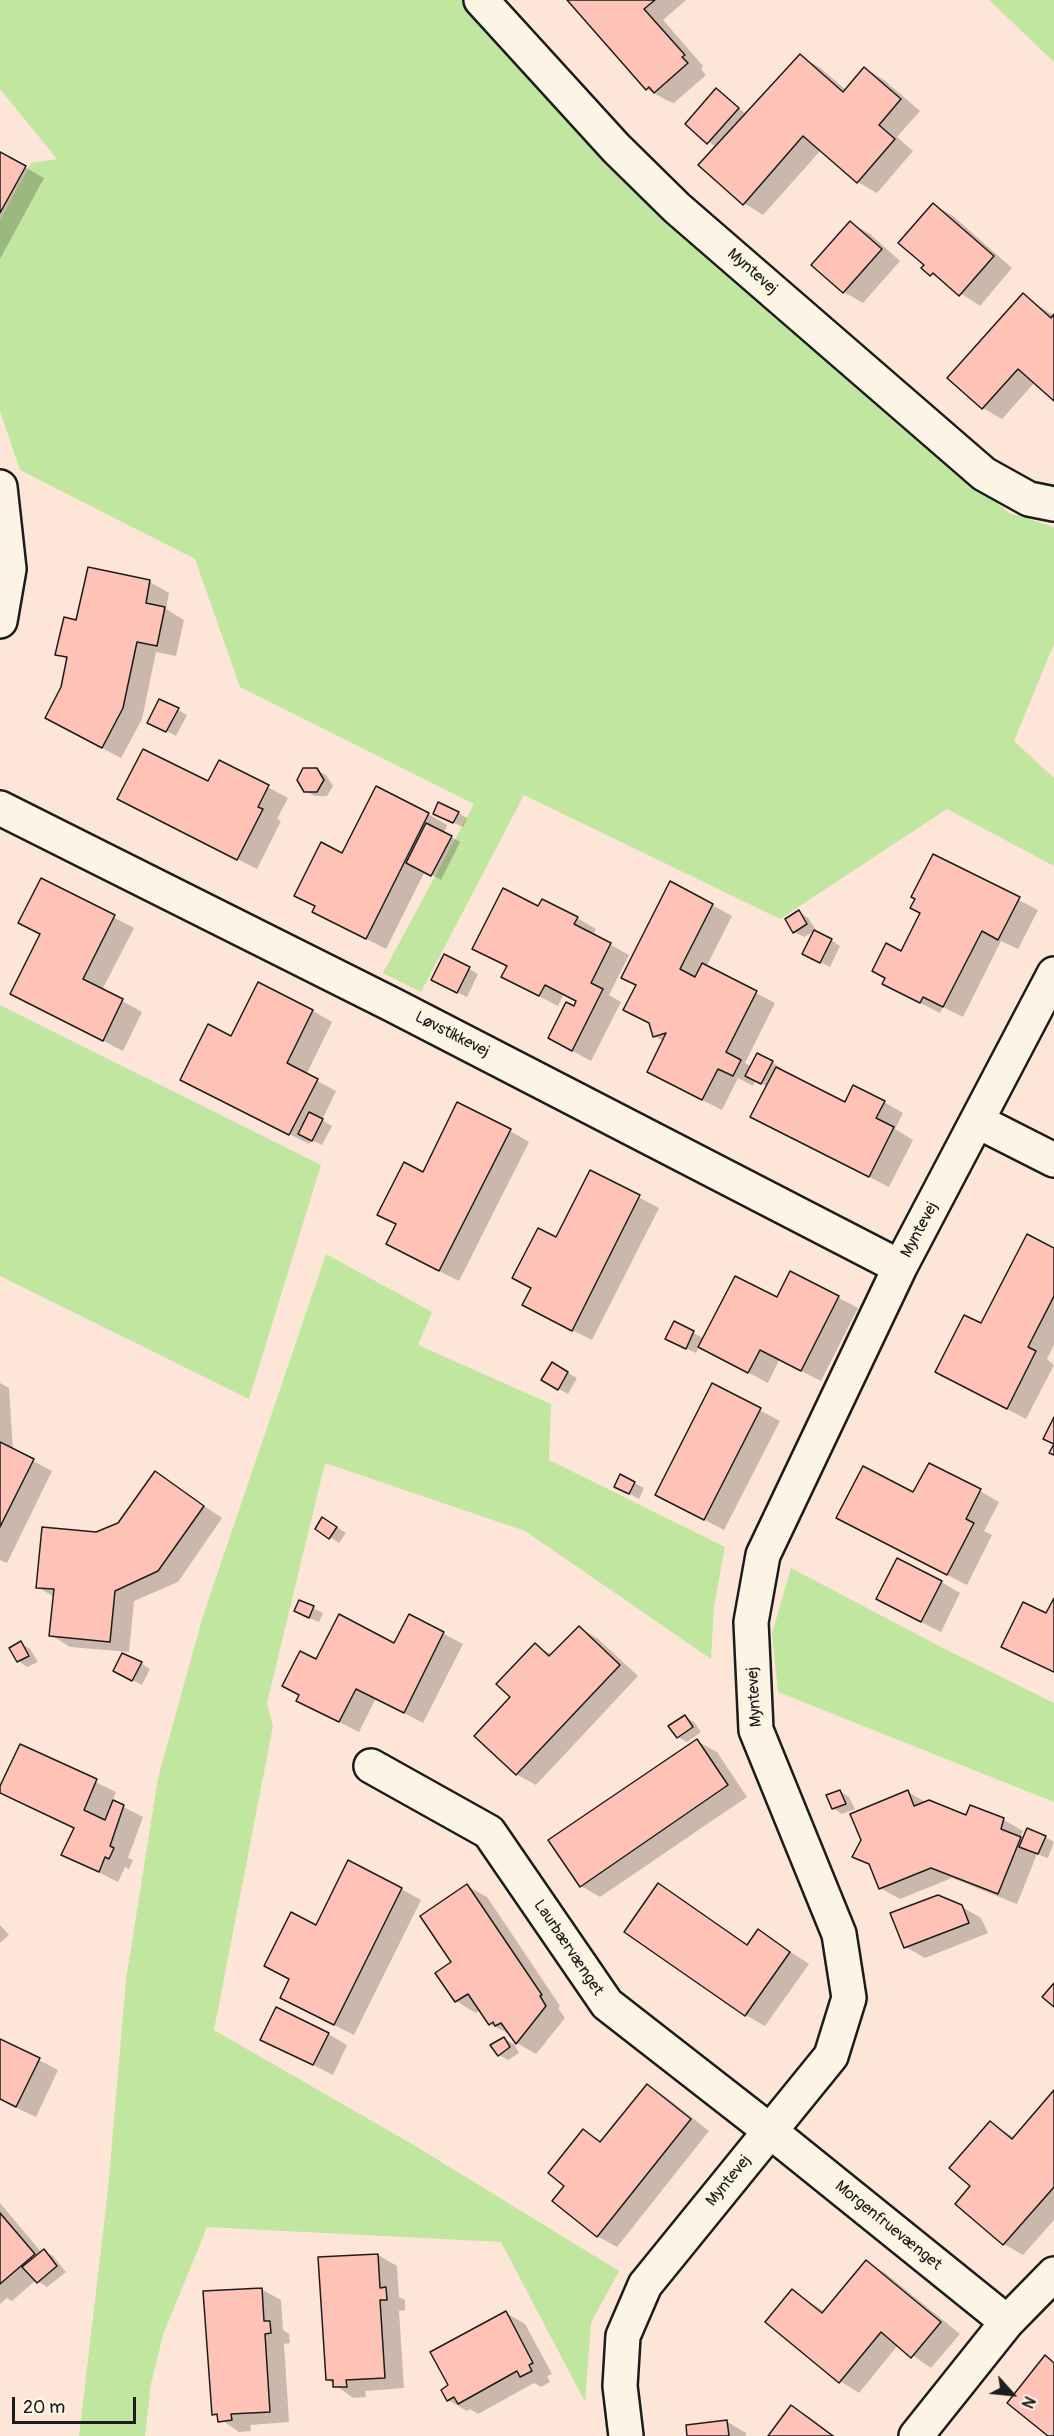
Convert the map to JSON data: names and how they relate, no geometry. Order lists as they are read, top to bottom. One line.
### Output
{"streets":{"street":["Myntevej","Løvstikkevej","Laurbærvænget","Morgenfruevænget"]},"crossings":[["Myntevej","Løvstikkevej"],["Myntevej","Laurbærvænget"],["Myntevej","Morgenfruevænget"],["Laurbærvænget","Morgenfruevænget"]],"scale_bar":"20 m","north":"bottom right"}
